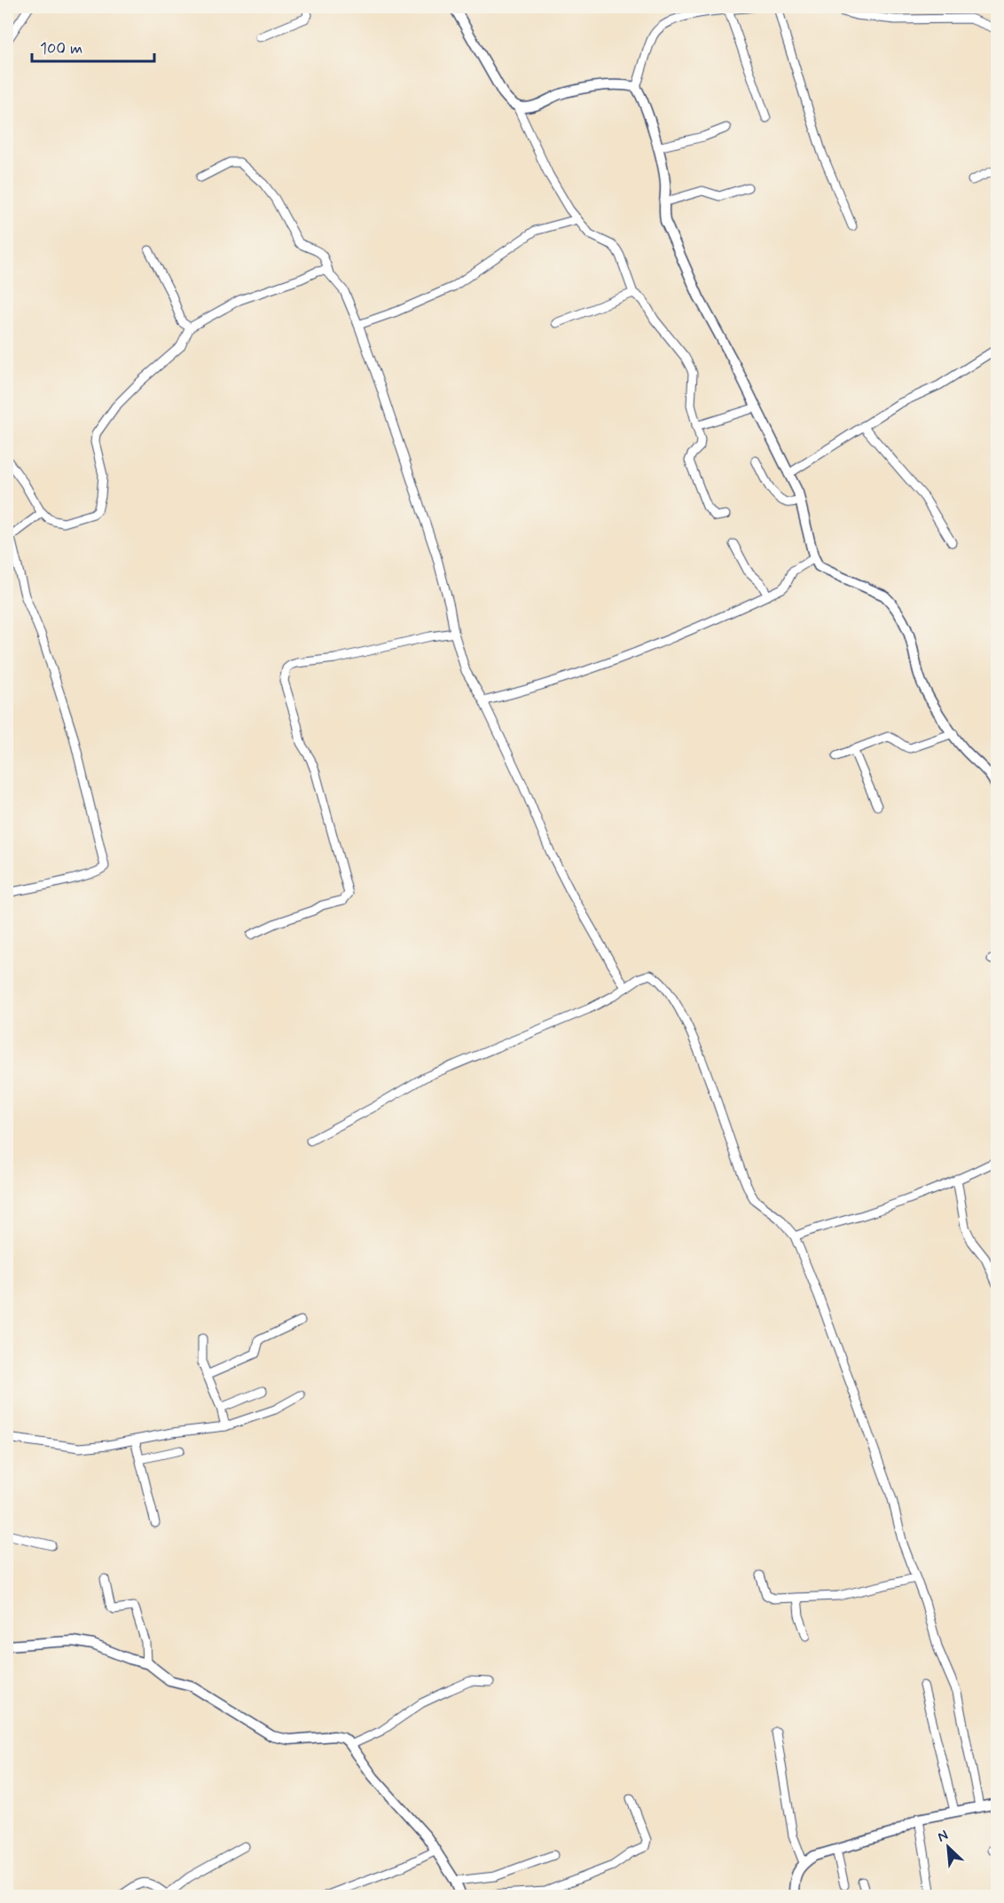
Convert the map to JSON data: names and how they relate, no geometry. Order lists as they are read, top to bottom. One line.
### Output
{"scale_bar":"100 m","north":"top left"}
